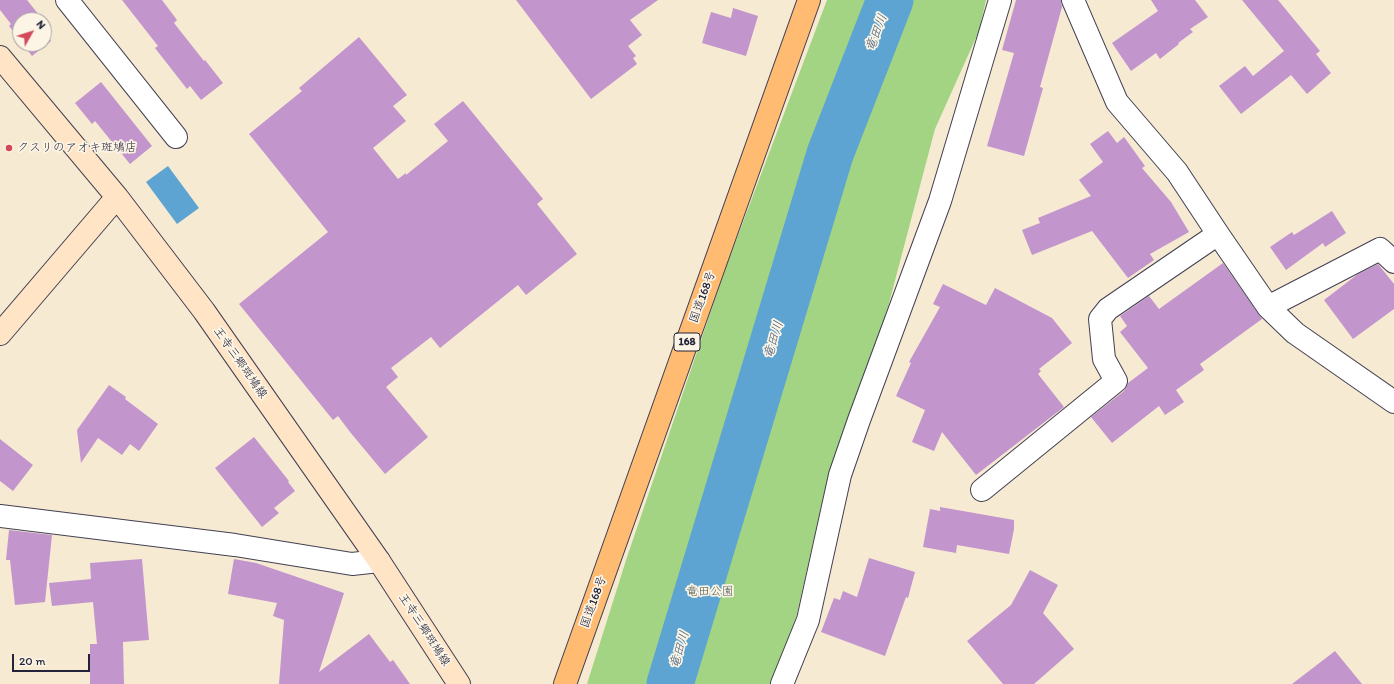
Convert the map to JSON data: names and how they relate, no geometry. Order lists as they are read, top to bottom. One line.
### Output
{"streets":{"highway":["国道168号","168"],"main road":["王寺三郷斑鳩線"]},"water":["竜田川"],"parks":["竜田公園"],"places":["クスリのアオキ斑鳩店"],"scale_bar":"20 m","north":"top right"}
